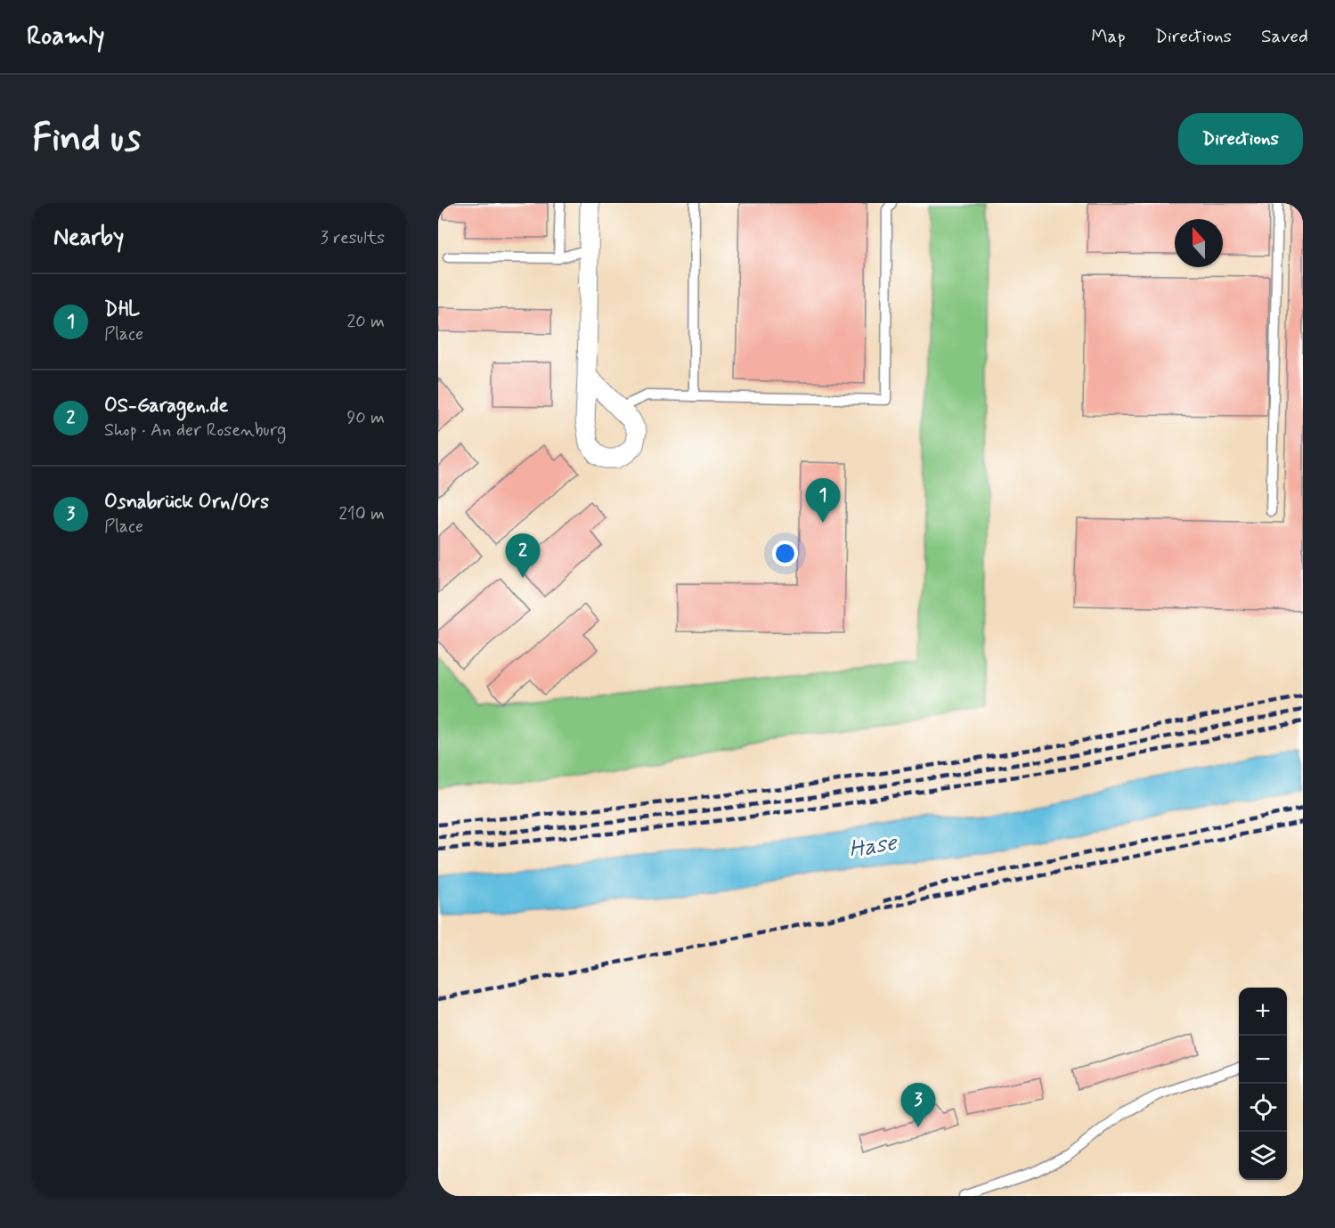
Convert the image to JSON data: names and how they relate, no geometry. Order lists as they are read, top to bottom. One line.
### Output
{"water":["Hase"],"north":"top","page":{"header":"Roamly","nav":["Map","Directions","Saved"],"buttons":"Directions","title":"Find us","heading":["Nearby","3 results"],"list":[{"mark":"1","name":"DHL","note":"Place","value":"20 m"},{"mark":"2","name":"OS-Garagen.de","note":"Shop · An der Rosenburg","value":"90 m"},{"mark":"3","name":"Osnabrück Orn/Ors","note":"Place","value":"210 m"}],"pins":["1","2","3"],"map_buttons":["+","−"]}}
